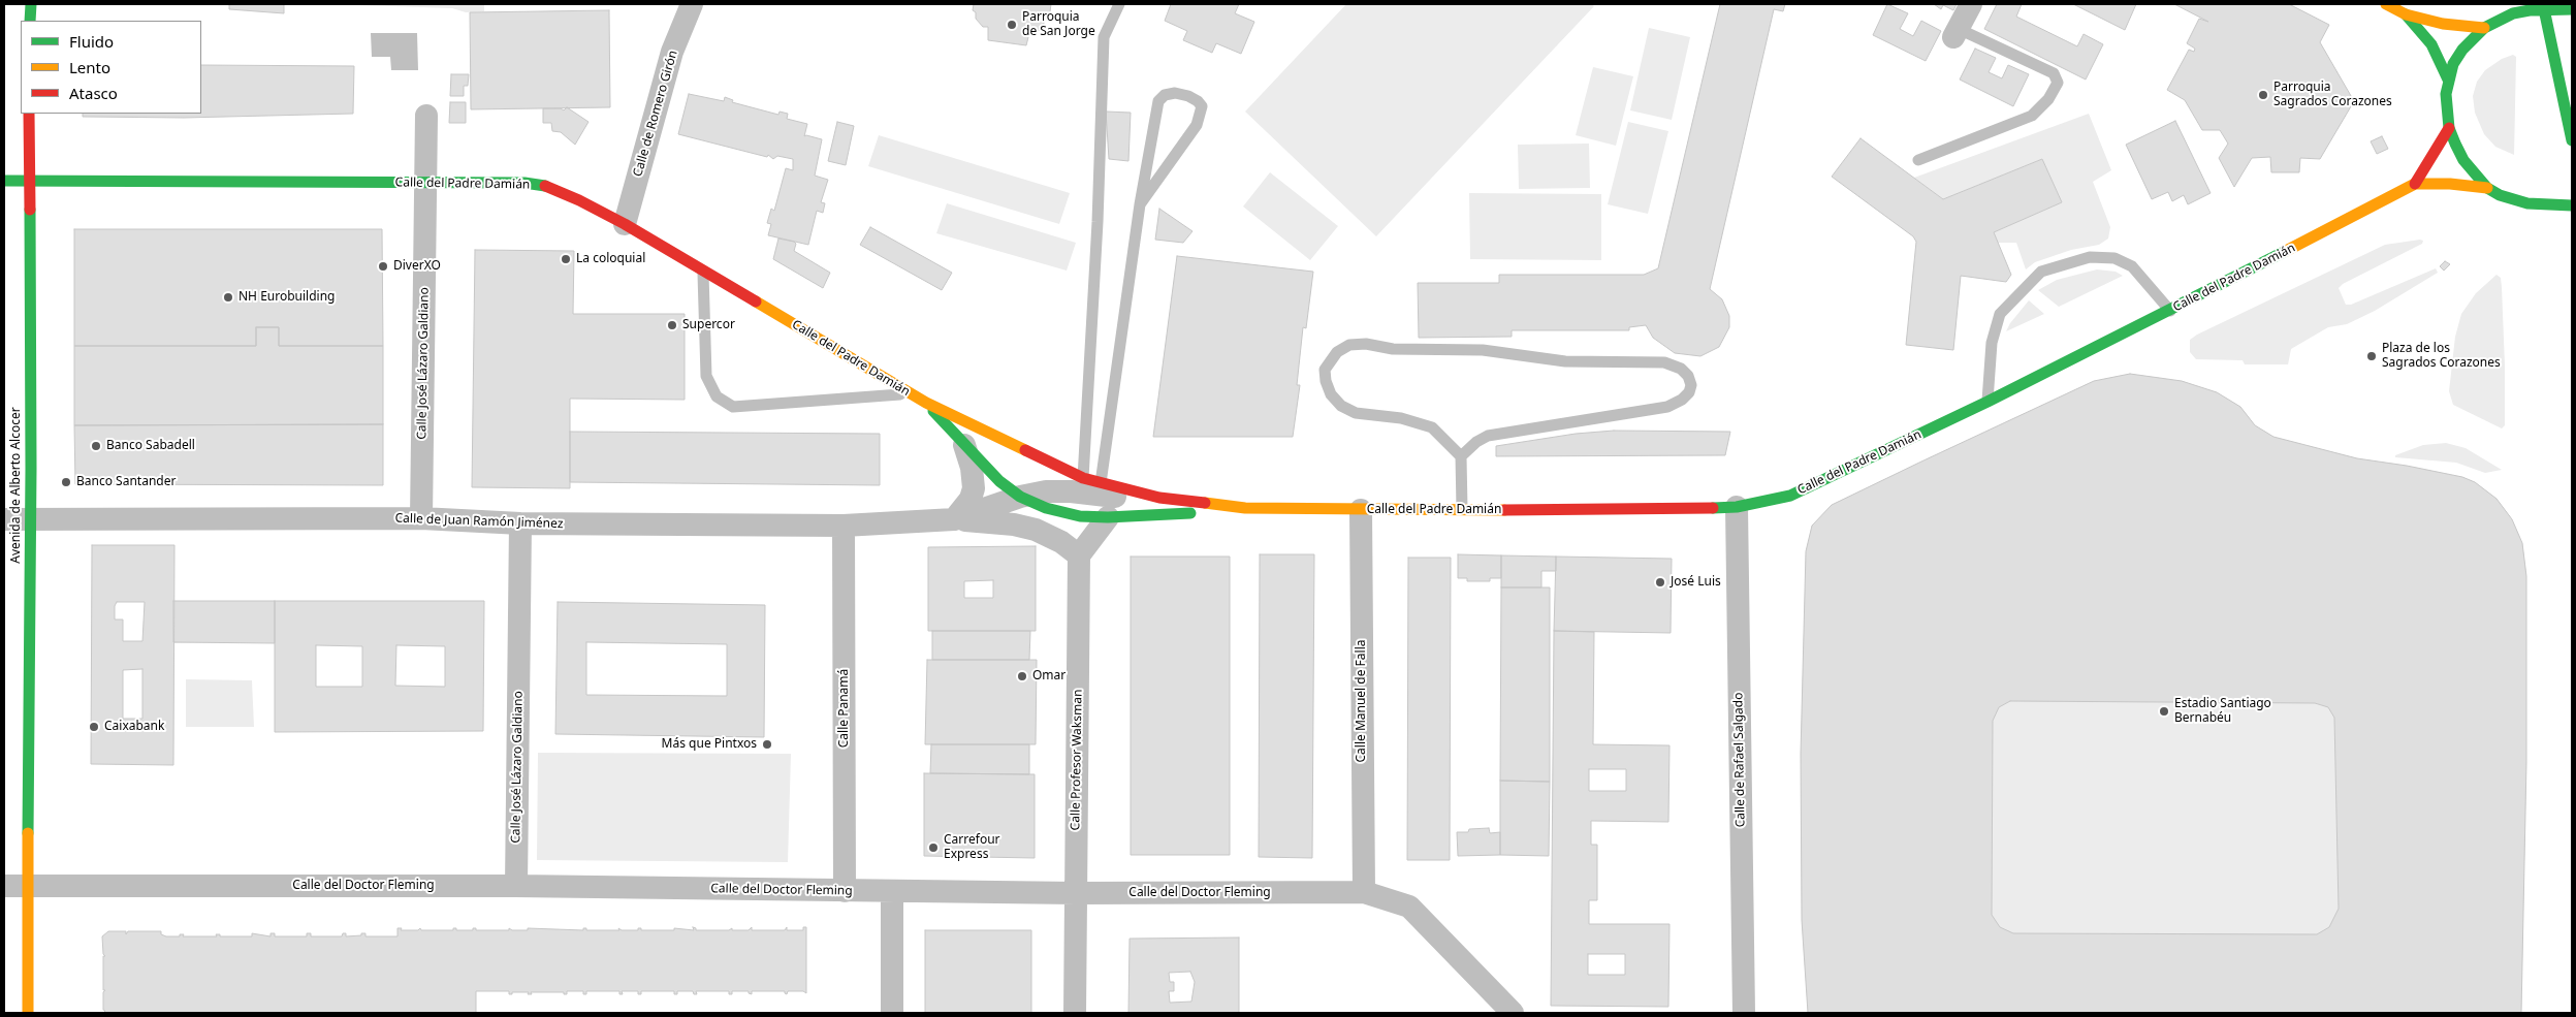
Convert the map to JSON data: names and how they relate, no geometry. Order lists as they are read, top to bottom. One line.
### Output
{"streets":{"street":["Calle de Romero Girón","Calle del Padre Damián","Calle José Lázaro Galdiano","Avenida de Alberto Alcocer","Calle de Juan Ramón Jiménez","Calle Manuel de Falla","Calle Panamá","Calle Profesor Waksman","Calle de Rafael Salgado","Calle del Doctor Fleming"]},"crossings":[["Calle de Romero Girón","Calle del Padre Damián"],["Calle del Padre Damián","Calle José Lázaro Galdiano"],["Calle del Padre Damián","Avenida de Alberto Alcocer"],["Calle del Padre Damián","Calle de Juan Ramón Jiménez"],["Calle del Padre Damián","Calle Manuel de Falla"],["Calle del Padre Damián","Calle de Rafael Salgado"],["Calle José Lázaro Galdiano","Calle de Juan Ramón Jiménez"],["Calle José Lázaro Galdiano","Calle del Doctor Fleming"],["Avenida de Alberto Alcocer","Calle de Juan Ramón Jiménez"],["Avenida de Alberto Alcocer","Calle del Doctor Fleming"],["Calle de Juan Ramón Jiménez","Calle Panamá"],["Calle Manuel de Falla","Calle del Doctor Fleming"],["Calle Panamá","Calle del Doctor Fleming"],["Calle Profesor Waksman","Calle del Doctor Fleming"]],"places":["Parroquia de San Jorge","Parroquia Sagrados Corazones","La coloquial","DiverXO","NH Eurobuilding","Supercor","Plaza de los Sagrados Corazones","Banco Sabadell","Banco Santander","José Luis","Omar","Estadio Santiago Bernabéu","Caixabank","Más que Pintxos","Carrefour Express"],"legend":["Fluido","Lento","Atasco"]}
